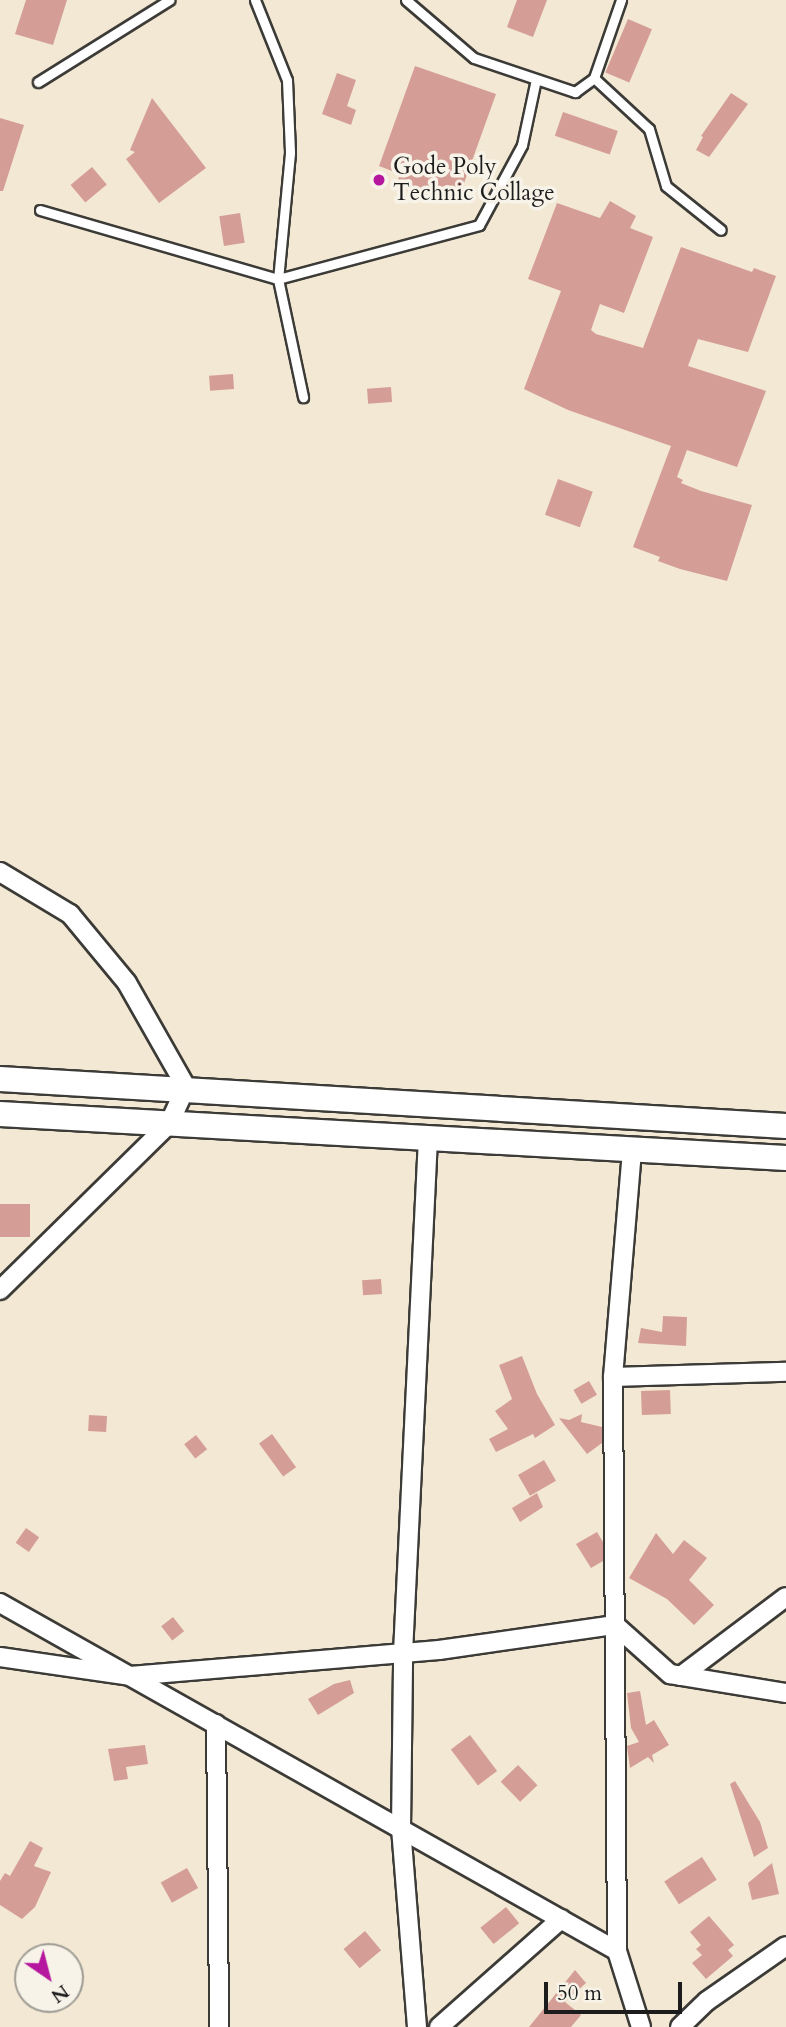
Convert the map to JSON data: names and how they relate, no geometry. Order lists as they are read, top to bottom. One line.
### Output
{"places":["Gode Poly Technic Collage"],"scale_bar":"50 m","north":"bottom right"}
